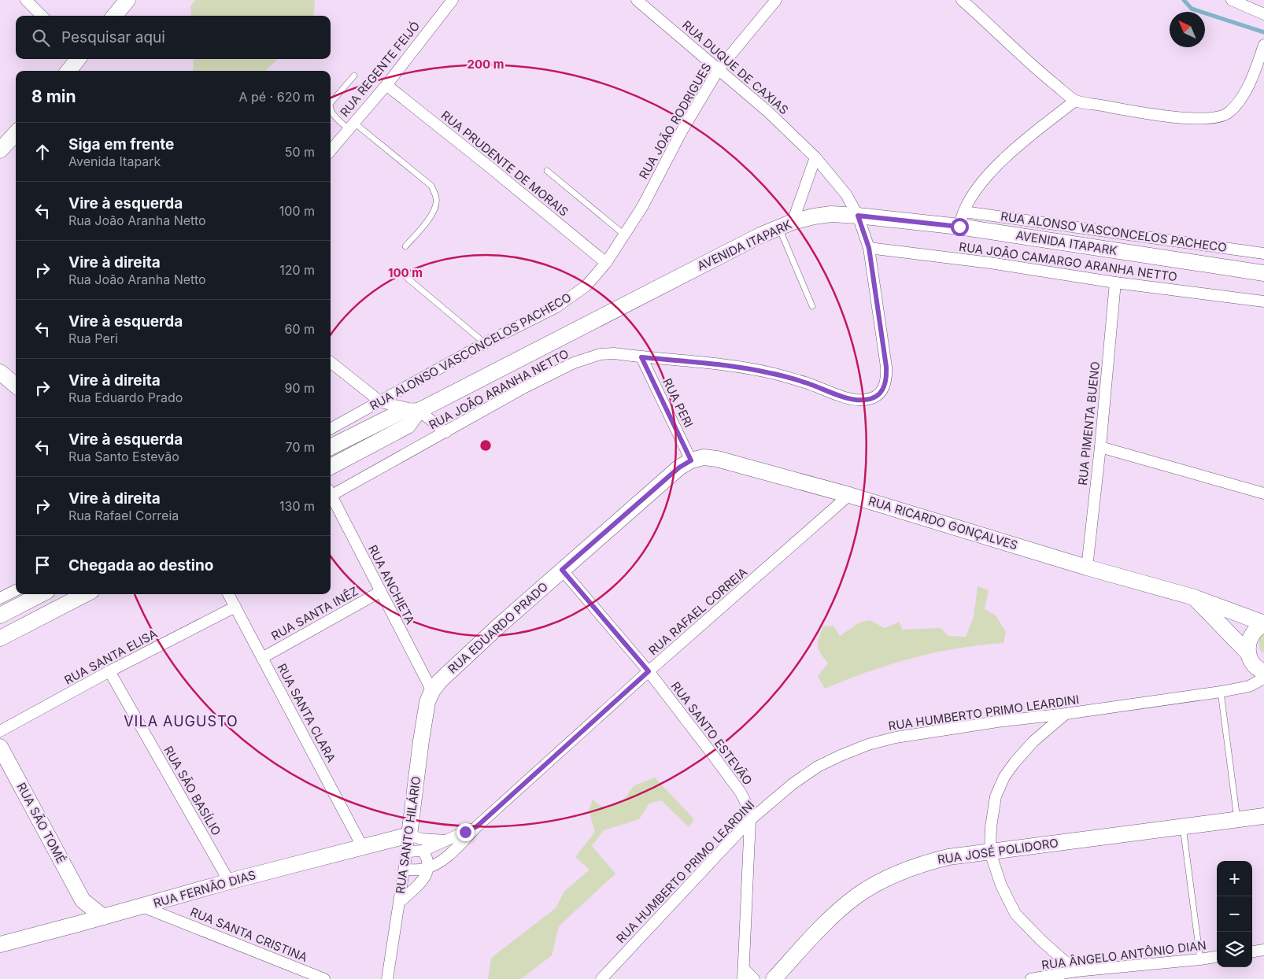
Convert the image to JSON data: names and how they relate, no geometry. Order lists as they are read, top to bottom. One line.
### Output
{"streets":{"street":["RUA DUQUE DE CAXIAS","RUA REGENTE FEIJÓ","RUA JOÃO RODRIGUES","RUA PRUDENTE DE MORAIS","RUA ALONSO VASCONCELOS PACHECO","AVENIDA ITAPARK","RUA JOÃO CAMARGO ARANHA NETTO","RUA JOÃO ARANHA NETTO","RUA PERI","RUA PIMENTA BUENO","RUA RICARDO GONÇALVES","RUA ANCHIETA","RUA RAFAEL CORREIA","RUA SANTA INÊZ","RUA EDUARDO PRADO","RUA SANTA ELISA","RUA SANTA CLARA","RUA HUMBERTO PRIMO LEARDINI","RUA SANTO ESTEVÃO","RUA SÃO BASÍLIO","RUA SÃO TOMÉ","RUA SANTO HILÁRIO","RUA JOSÉ POLIDORO","RUA FERNÃO DIAS","RUA SANTA CRISTINA","RUA ÂNGELO ANTÔNIO DIAN"]},"crossings":[["RUA DUQUE DE CAXIAS","RUA JOÃO RODRIGUES"],["RUA DUQUE DE CAXIAS","AVENIDA ITAPARK"],["RUA DUQUE DE CAXIAS","RUA JOÃO ARANHA NETTO"],["RUA REGENTE FEIJÓ","RUA PRUDENTE DE MORAIS"],["RUA JOÃO RODRIGUES","RUA PRUDENTE DE MORAIS"],["RUA JOÃO RODRIGUES","RUA ALONSO VASCONCELOS PACHECO"],["RUA PRUDENTE DE MORAIS","RUA ALONSO VASCONCELOS PACHECO"],["RUA ALONSO VASCONCELOS PACHECO","AVENIDA ITAPARK"],["AVENIDA ITAPARK","RUA JOÃO ARANHA NETTO"],["RUA JOÃO CAMARGO ARANHA NETTO","RUA JOÃO ARANHA NETTO"],["RUA JOÃO CAMARGO ARANHA NETTO","RUA PIMENTA BUENO"],["RUA JOÃO ARANHA NETTO","RUA PERI"],["RUA PERI","RUA RICARDO GONÇALVES"],["RUA PERI","RUA EDUARDO PRADO"],["RUA PIMENTA BUENO","RUA RICARDO GONÇALVES"],["RUA RICARDO GONÇALVES","RUA RAFAEL CORREIA"],["RUA RICARDO GONÇALVES","RUA EDUARDO PRADO"],["RUA ANCHIETA","RUA SANTA INÊZ"],["RUA ANCHIETA","RUA EDUARDO PRADO"],["RUA ANCHIETA","RUA SANTO HILÁRIO"],["RUA RAFAEL CORREIA","RUA SANTO ESTEVÃO"],["RUA RAFAEL CORREIA","RUA SANTO HILÁRIO"],["RUA RAFAEL CORREIA","RUA FERNÃO DIAS"],["RUA SANTA INÊZ","RUA SANTA CLARA"],["RUA EDUARDO PRADO","RUA SANTO ESTEVÃO"],["RUA EDUARDO PRADO","RUA SANTO HILÁRIO"],["RUA SANTA ELISA","RUA SANTA CLARA"],["RUA SANTA ELISA","RUA SÃO BASÍLIO"],["RUA SANTA CLARA","RUA FERNÃO DIAS"],["RUA HUMBERTO PRIMO LEARDINI","RUA SANTO ESTEVÃO"],["RUA SÃO BASÍLIO","RUA FERNÃO DIAS"],["RUA SÃO TOMÉ","RUA FERNÃO DIAS"],["RUA SANTO HILÁRIO","RUA FERNÃO DIAS"],["RUA FERNÃO DIAS","RUA SANTA CRISTINA"]],"districts":["VILA AUGUSTO"],"north":"top left","page":{"search":"Pesquisar aqui","heading":["8 min","A pé · 620 m"],"list":[["Siga em frente","Avenida Itapark","50 m"],["Vire à esquerda","Rua João Aranha Netto","100 m"],["Vire à direita","Rua João Aranha Netto","120 m"],["Vire à esquerda","Rua Peri","60 m"],["Vire à direita","Rua Eduardo Prado","90 m"],["Vire à esquerda","Rua Santo Estevão","70 m"],["Vire à direita","Rua Rafael Correia","130 m"],"Chegada ao destino"],"map_buttons":["+","−"]},"rings":["200 m","100 m"]}
